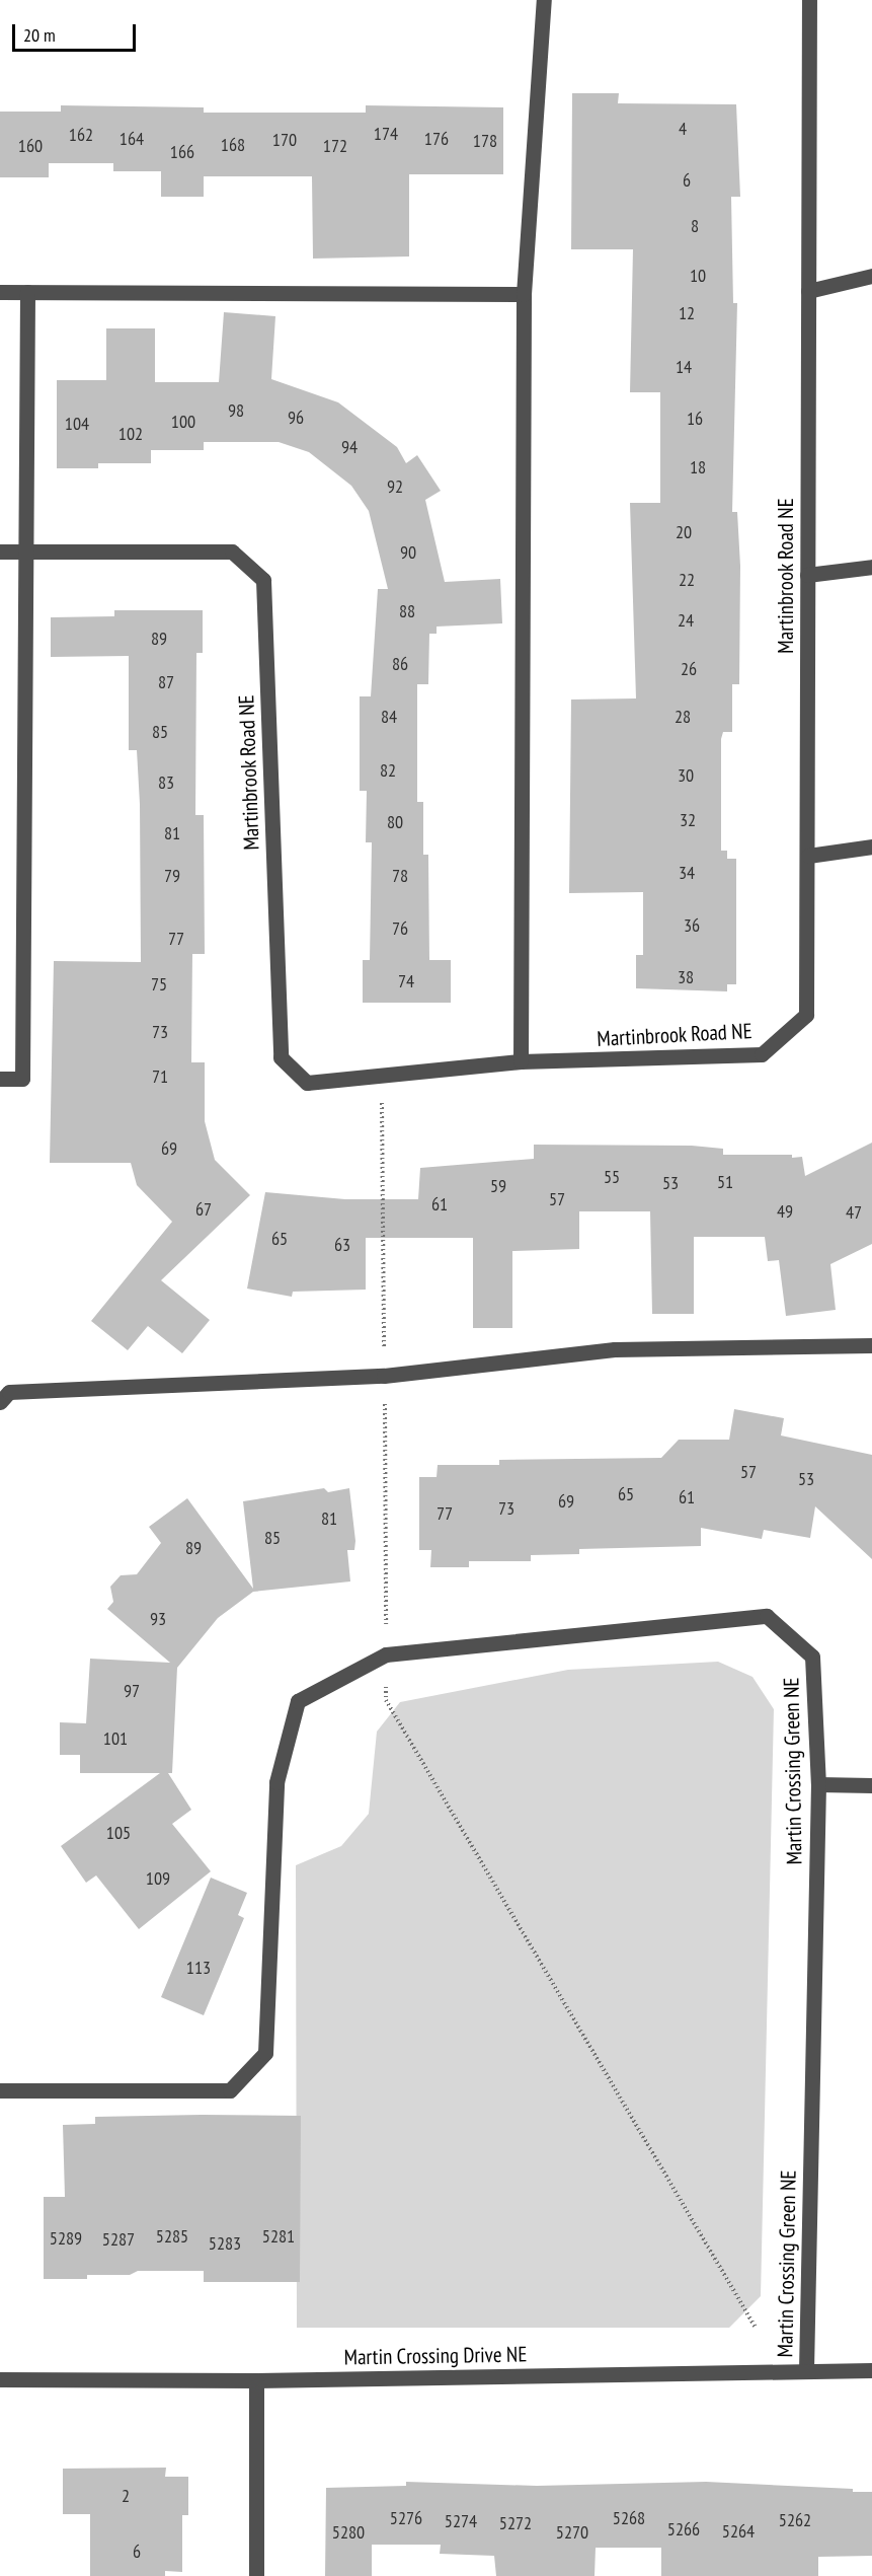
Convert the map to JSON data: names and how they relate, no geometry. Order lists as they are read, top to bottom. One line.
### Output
{"streets":{"street":["Martinbrook Road NE","Martin Crossing Green NE","Martin Crossing Drive NE"]},"crossings":[["Martin Crossing Green NE","Martin Crossing Drive NE"]],"house_numbers":["4","174","162","164","176","170","178","168","160","172","166","6","8","10","12","14","98","96","16","100","104","102","94","18","92","20","90","22","88","24","89","86","26","87","84","28","85","82","30","83","32","80","81","34","79","78","36","76","77","38","74","75","73","71","69","55","51","53","59","57","61","67","49","47","65","63","57","53","65","61","69","73","77","81","85","89","93","97","101","105","109","113","5285","5281","5289","5287","5283","2","5276","5268","5262","5274","5272","5266","5264","5280","5270","6"],"scale_bar":"20 m"}
